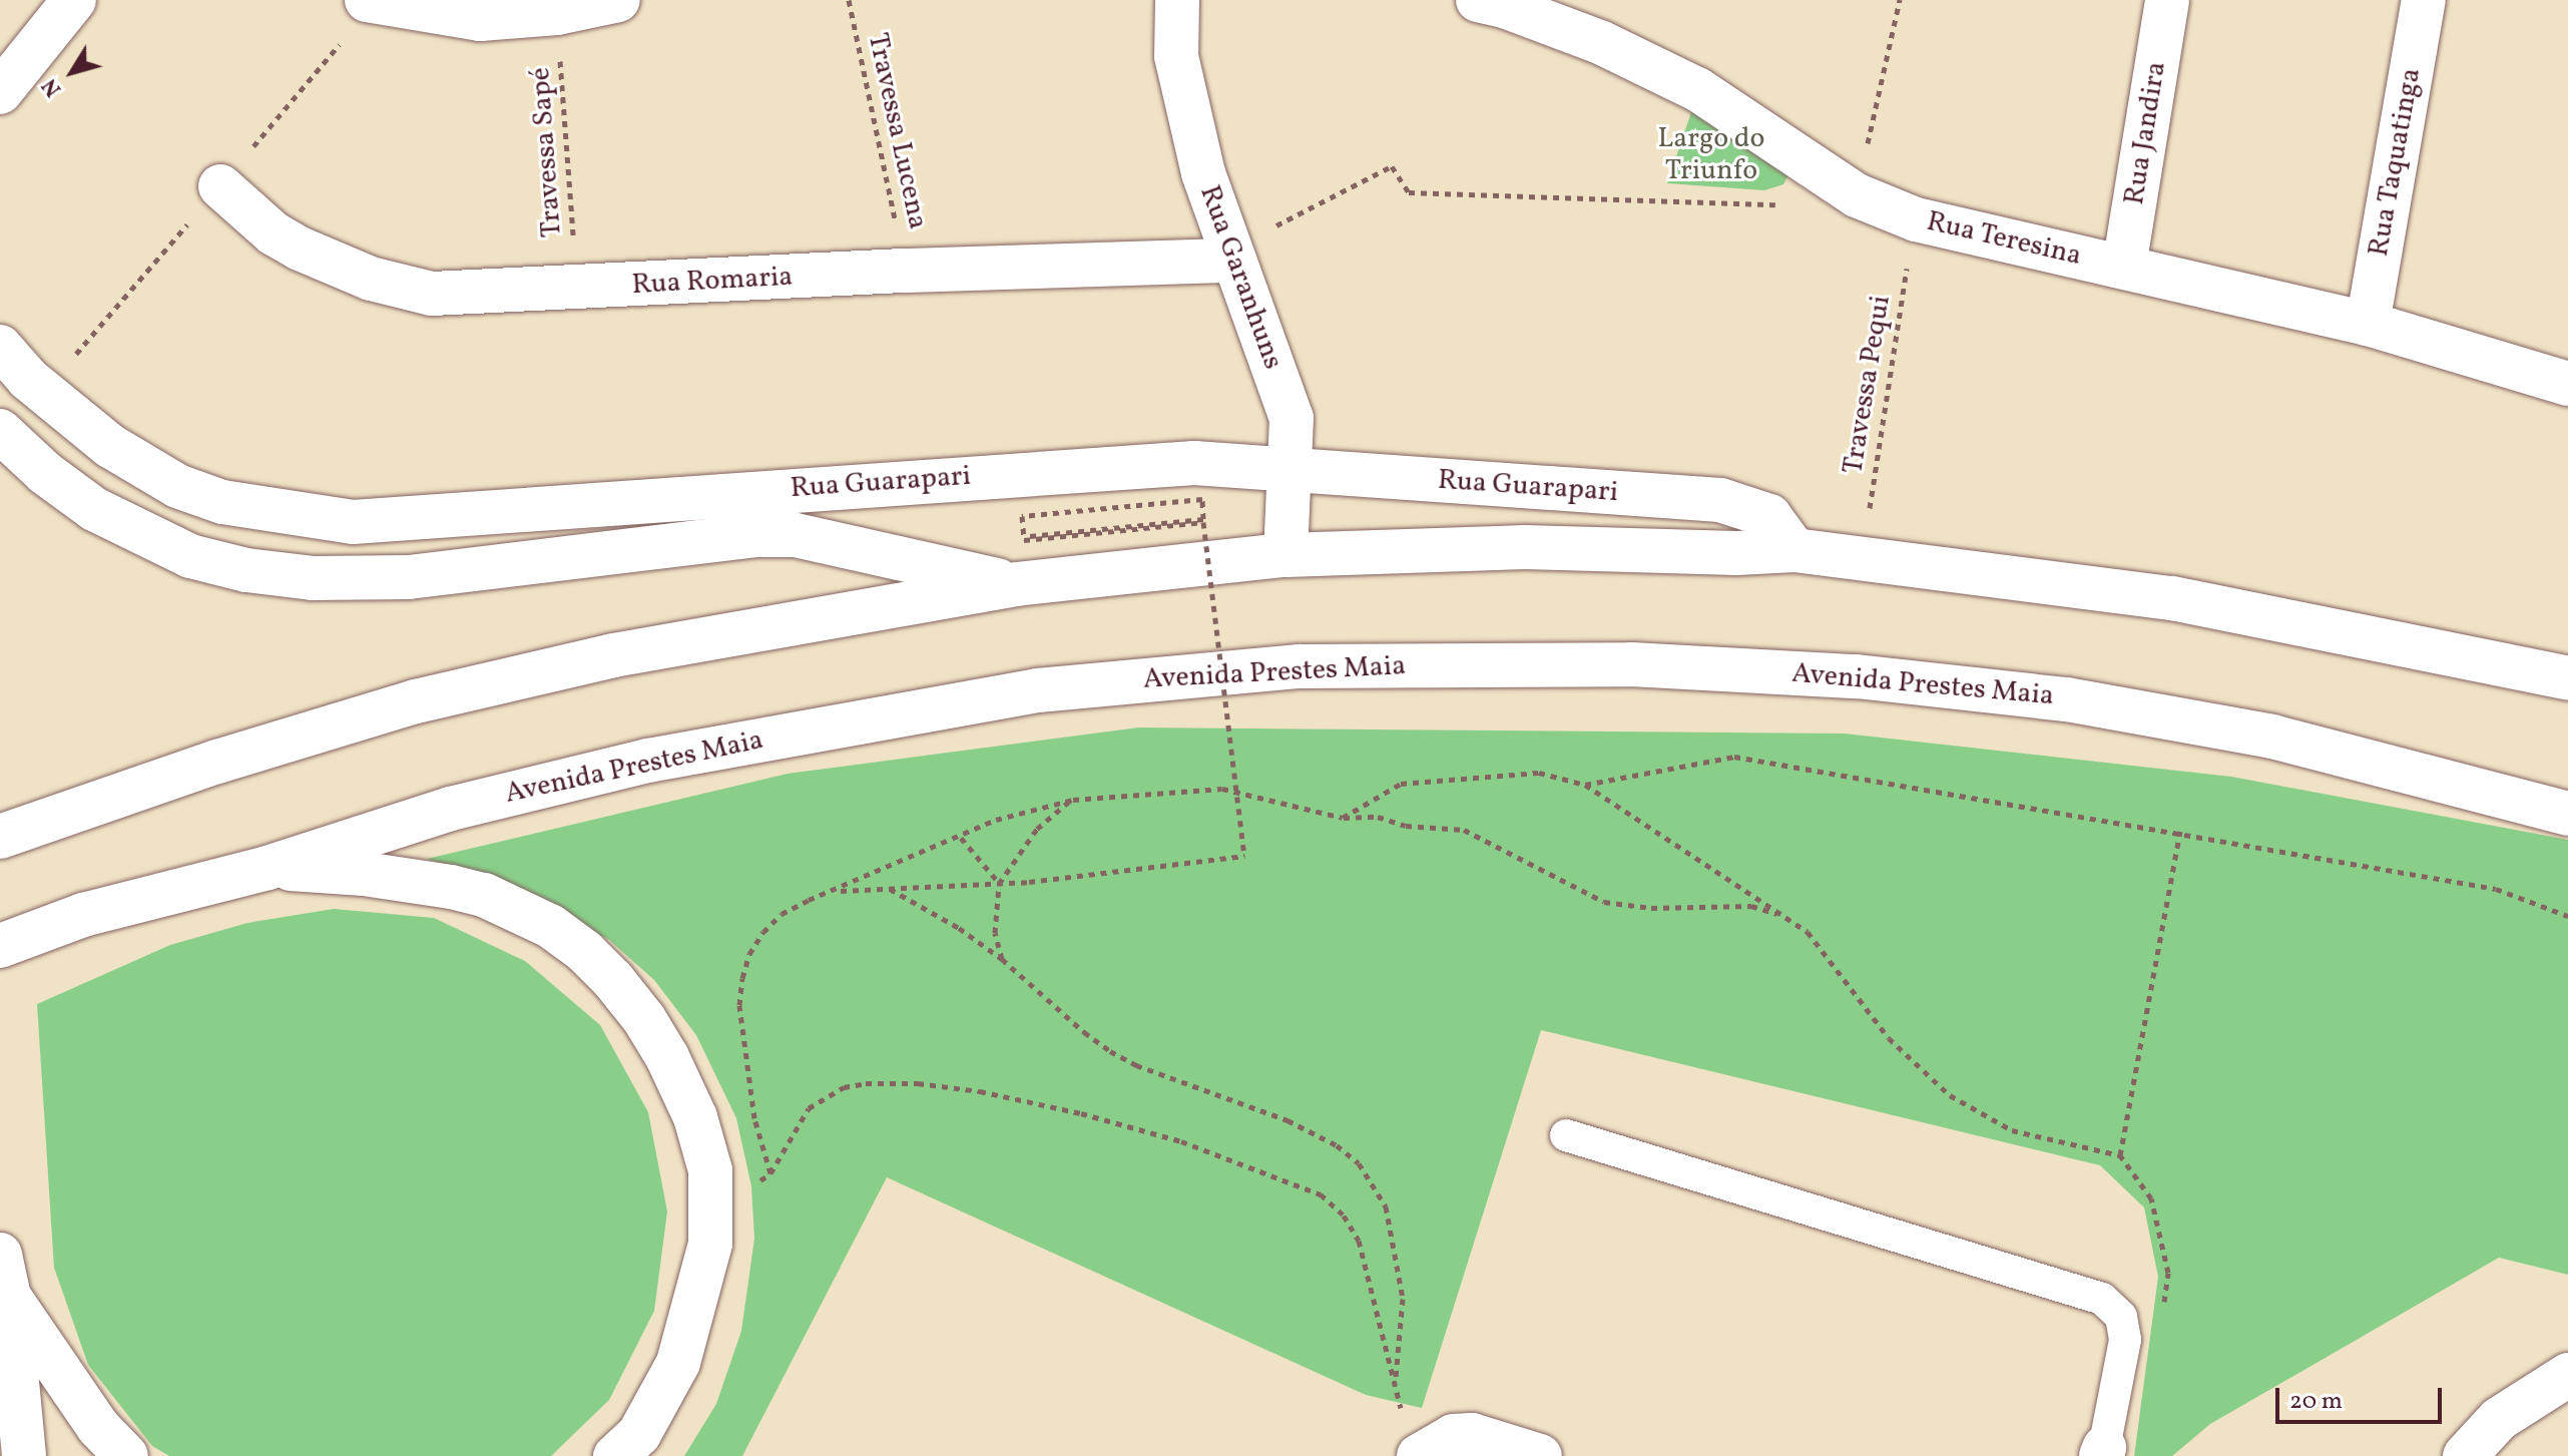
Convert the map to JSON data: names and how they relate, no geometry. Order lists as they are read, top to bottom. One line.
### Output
{"streets":{"main road":["Rua Jandira","Rua Taquatinga","Rua Teresina","Rua Garanhuns","Rua Romaria","Rua Guarapari","Avenida Prestes Maia"],"path":["Travessa Lucena","Travessa Sapé","Travessa Pequi"]},"crossings":[["Travessa Lucena","Rua Romaria"],["Rua Jandira","Rua Teresina"],["Travessa Sapé","Rua Romaria"],["Rua Taquatinga","Rua Teresina"],["Rua Teresina","Travessa Pequi"],["Rua Garanhuns","Rua Romaria"],["Rua Garanhuns","Rua Guarapari"]],"parks":["Largo do Triunfo"],"scale_bar":"20 m","north":"bottom left"}
